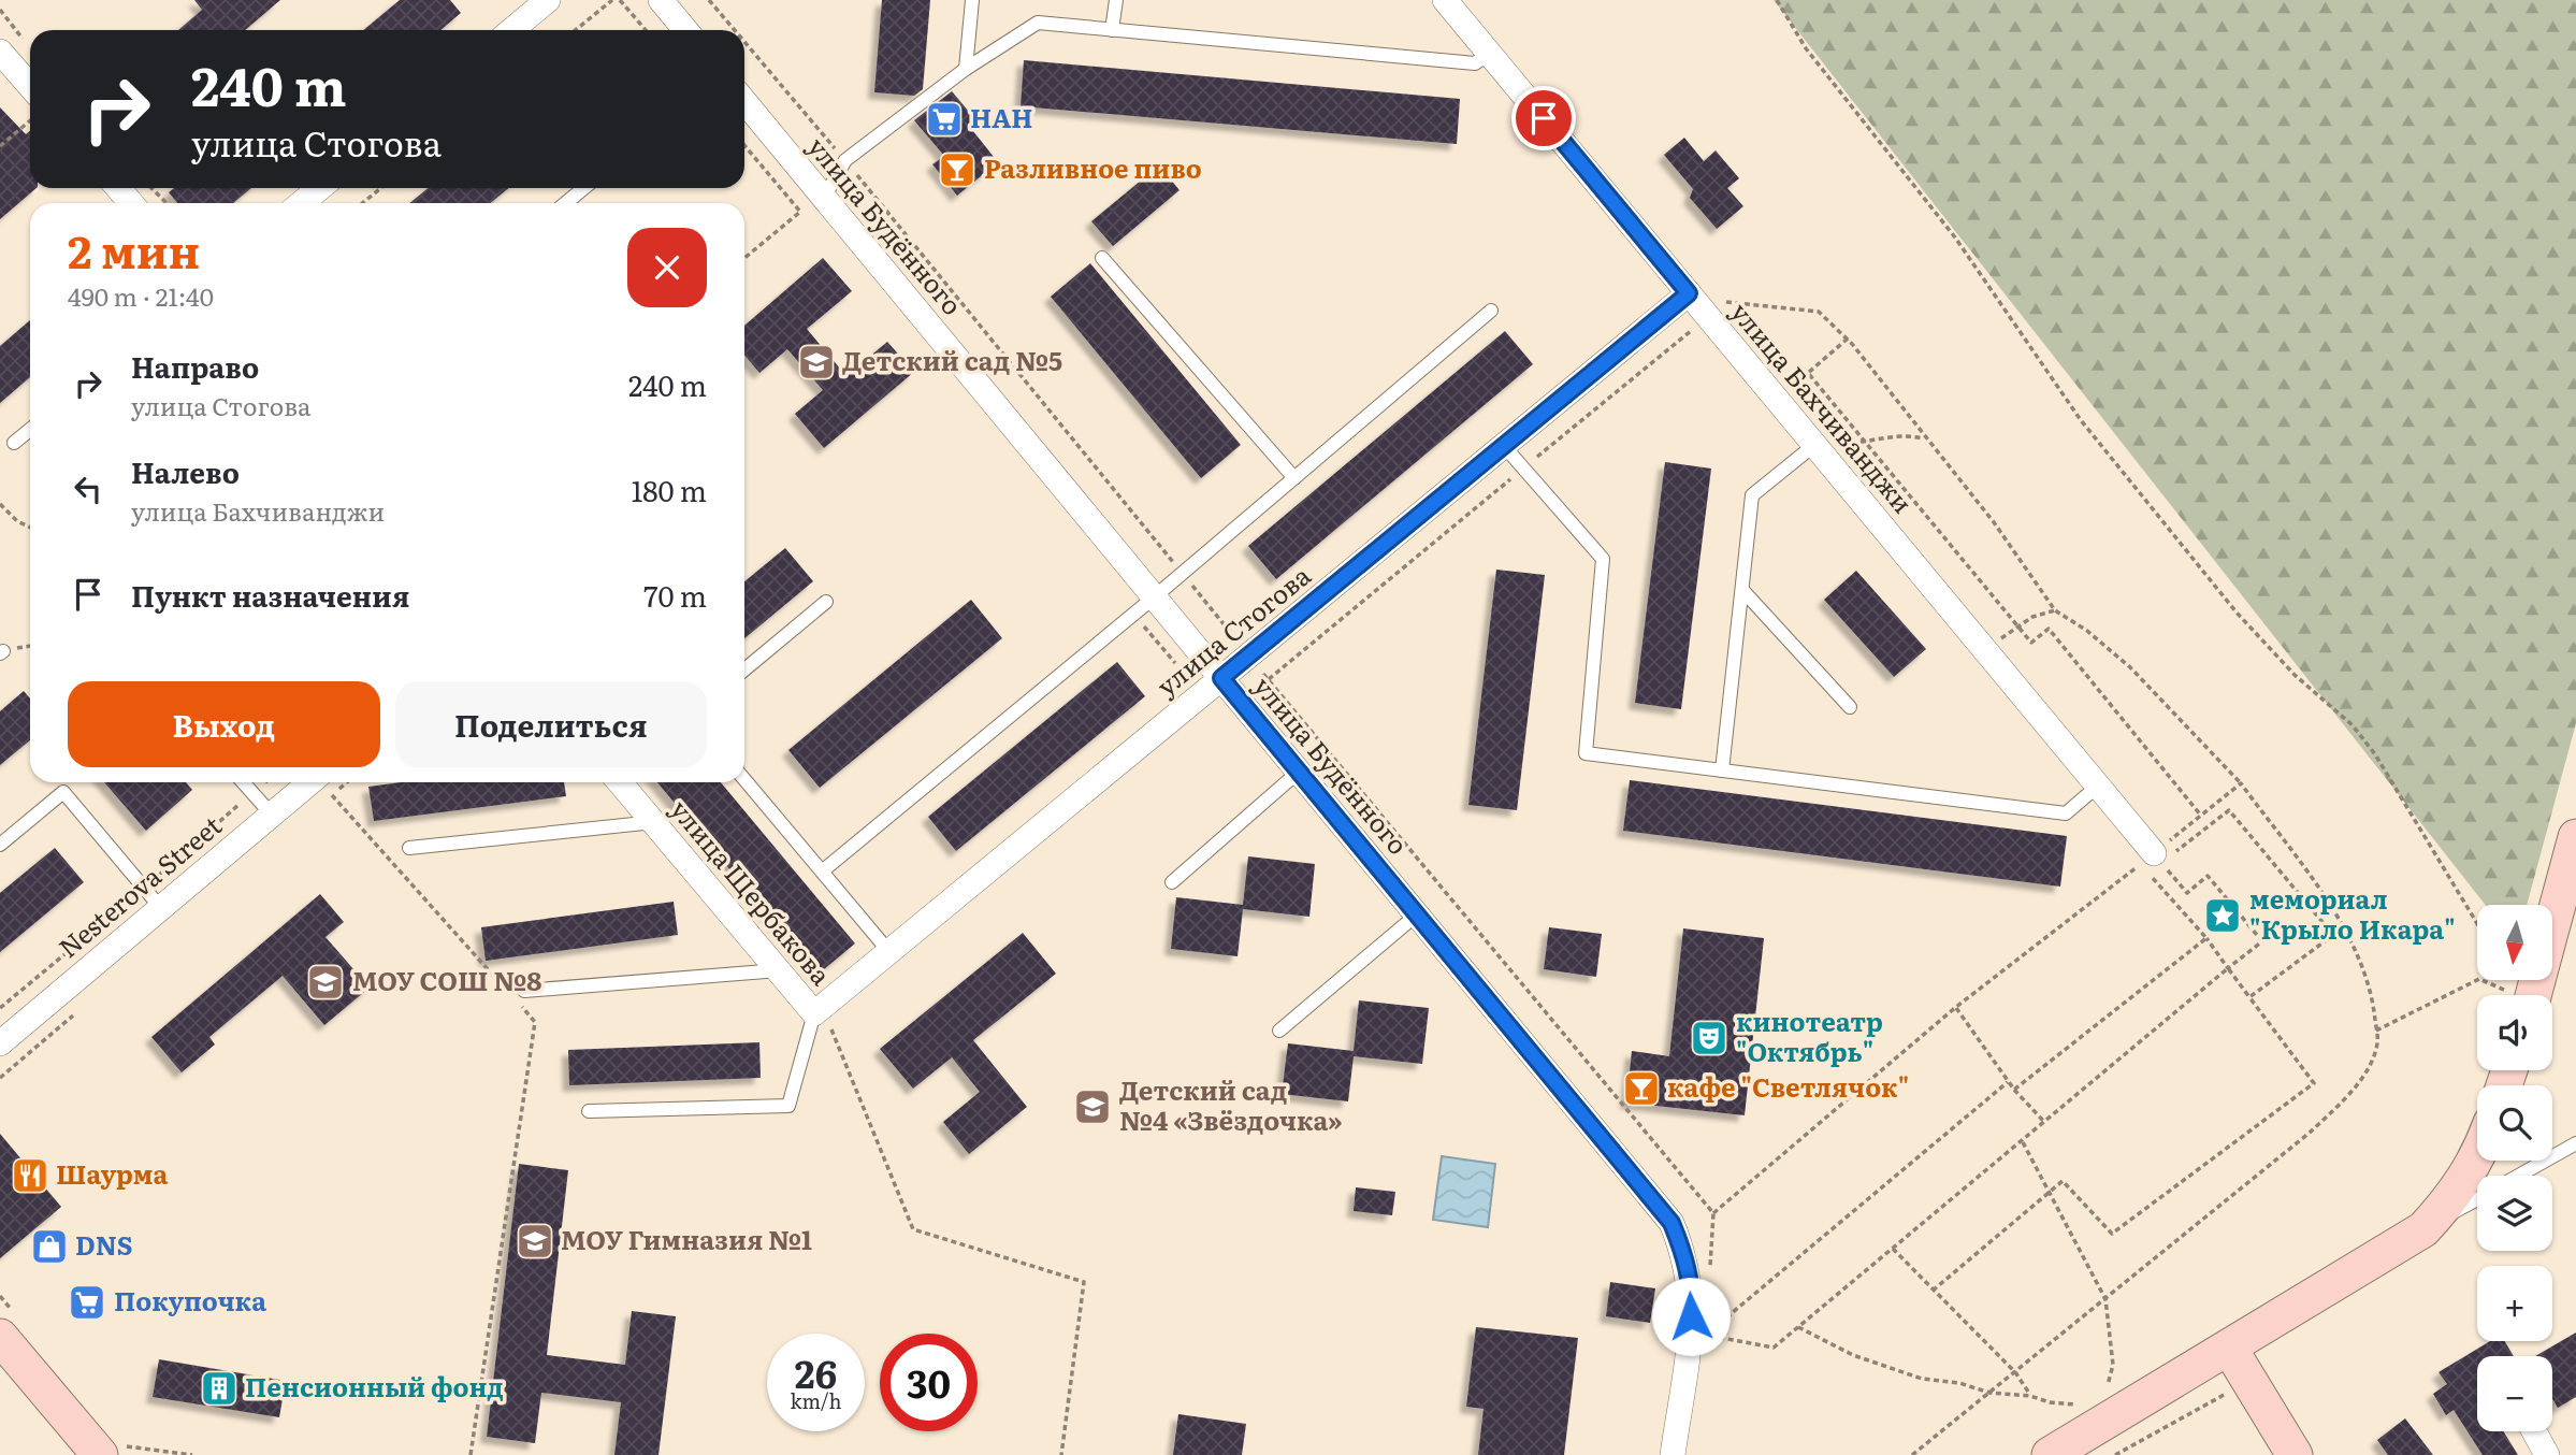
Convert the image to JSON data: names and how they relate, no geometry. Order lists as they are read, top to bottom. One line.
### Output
{"streets":{"street":["улица Будённого","улица Бахчиванджи","улица Стогова","Nesterova Street","улица Щербакова"]},"crossings":[["улица Будённого","улица Стогова"],["улица Бахчиванджи","улица Стогова"],["улица Стогова","улица Щербакова"]],"places":{"supermarket":["НАН","Покупочка"],"bar":["Разливное пиво","кафе \"Светлячок\""],"school or university":["Детский сад №5","МОУ СОШ №8","Детский сад №4 «Звёздочка»","МОУ Гимназия №1"],"place":["мемориал \"Крыло Икара\""],"theatre":["кинотеатр \"Октябрь\""],"restaurant":["Шаурма"],"shop":["DNS"],"building":["Пенсионный фонд"]},"north":"bottom","page":{"turn":["240 m","улица Стогова"],"heading":["2 мин","490 m · 21:40"],"list":[{"name":"Направо","note":"улица Стогова","value":"240 m"},{"name":"Налево","note":"улица Бахчиванджи","value":"180 m"},{"name":"Пункт назначения","value":"70 m"}],"buttons":["Выход","Поделиться"],"map_buttons":["+","−"],"speed":"26 km/h","limit":"30"}}
